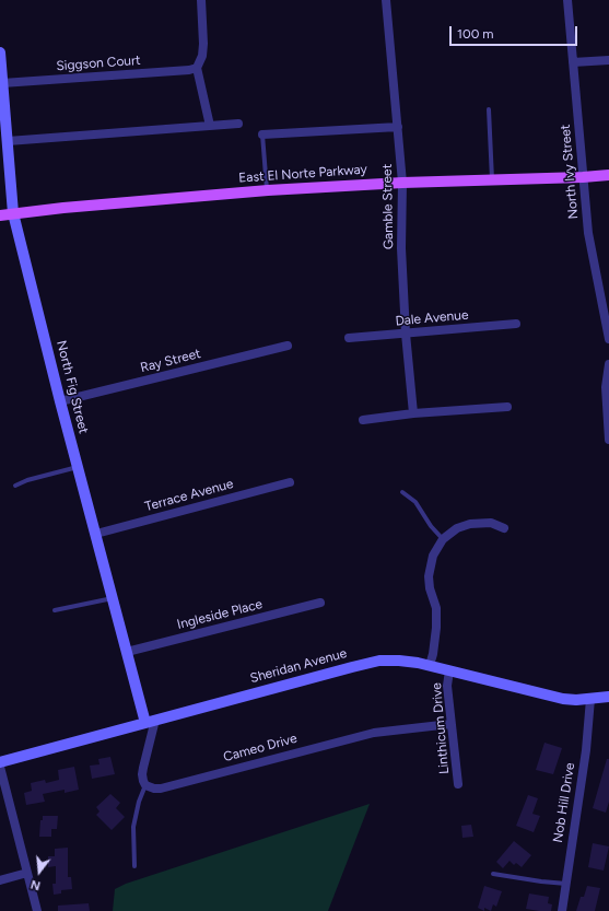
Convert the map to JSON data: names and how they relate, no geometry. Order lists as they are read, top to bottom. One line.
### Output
{"streets":{"main road":["East El Norte Parkway"],"street":["Siggson Court","North Ivy Street","Gamble Street","Dale Avenue","Ray Street","North Fig Street","Terrace Avenue","Ingleside Place","Sheridan Avenue","Linthicum Drive","Cameo Drive","Nob Hill Drive"]},"crossings":[["Siggson Court","North Fig Street"],["North Ivy Street","East El Norte Parkway"],["East El Norte Parkway","Gamble Street"],["East El Norte Parkway","North Fig Street"],["Gamble Street","Dale Avenue"],["Ray Street","North Fig Street"],["North Fig Street","Terrace Avenue"],["North Fig Street","Ingleside Place"],["North Fig Street","Sheridan Avenue"],["Sheridan Avenue","Linthicum Drive"],["Sheridan Avenue","Nob Hill Drive"],["Linthicum Drive","Cameo Drive"]],"scale_bar":"100 m","north":"bottom"}
